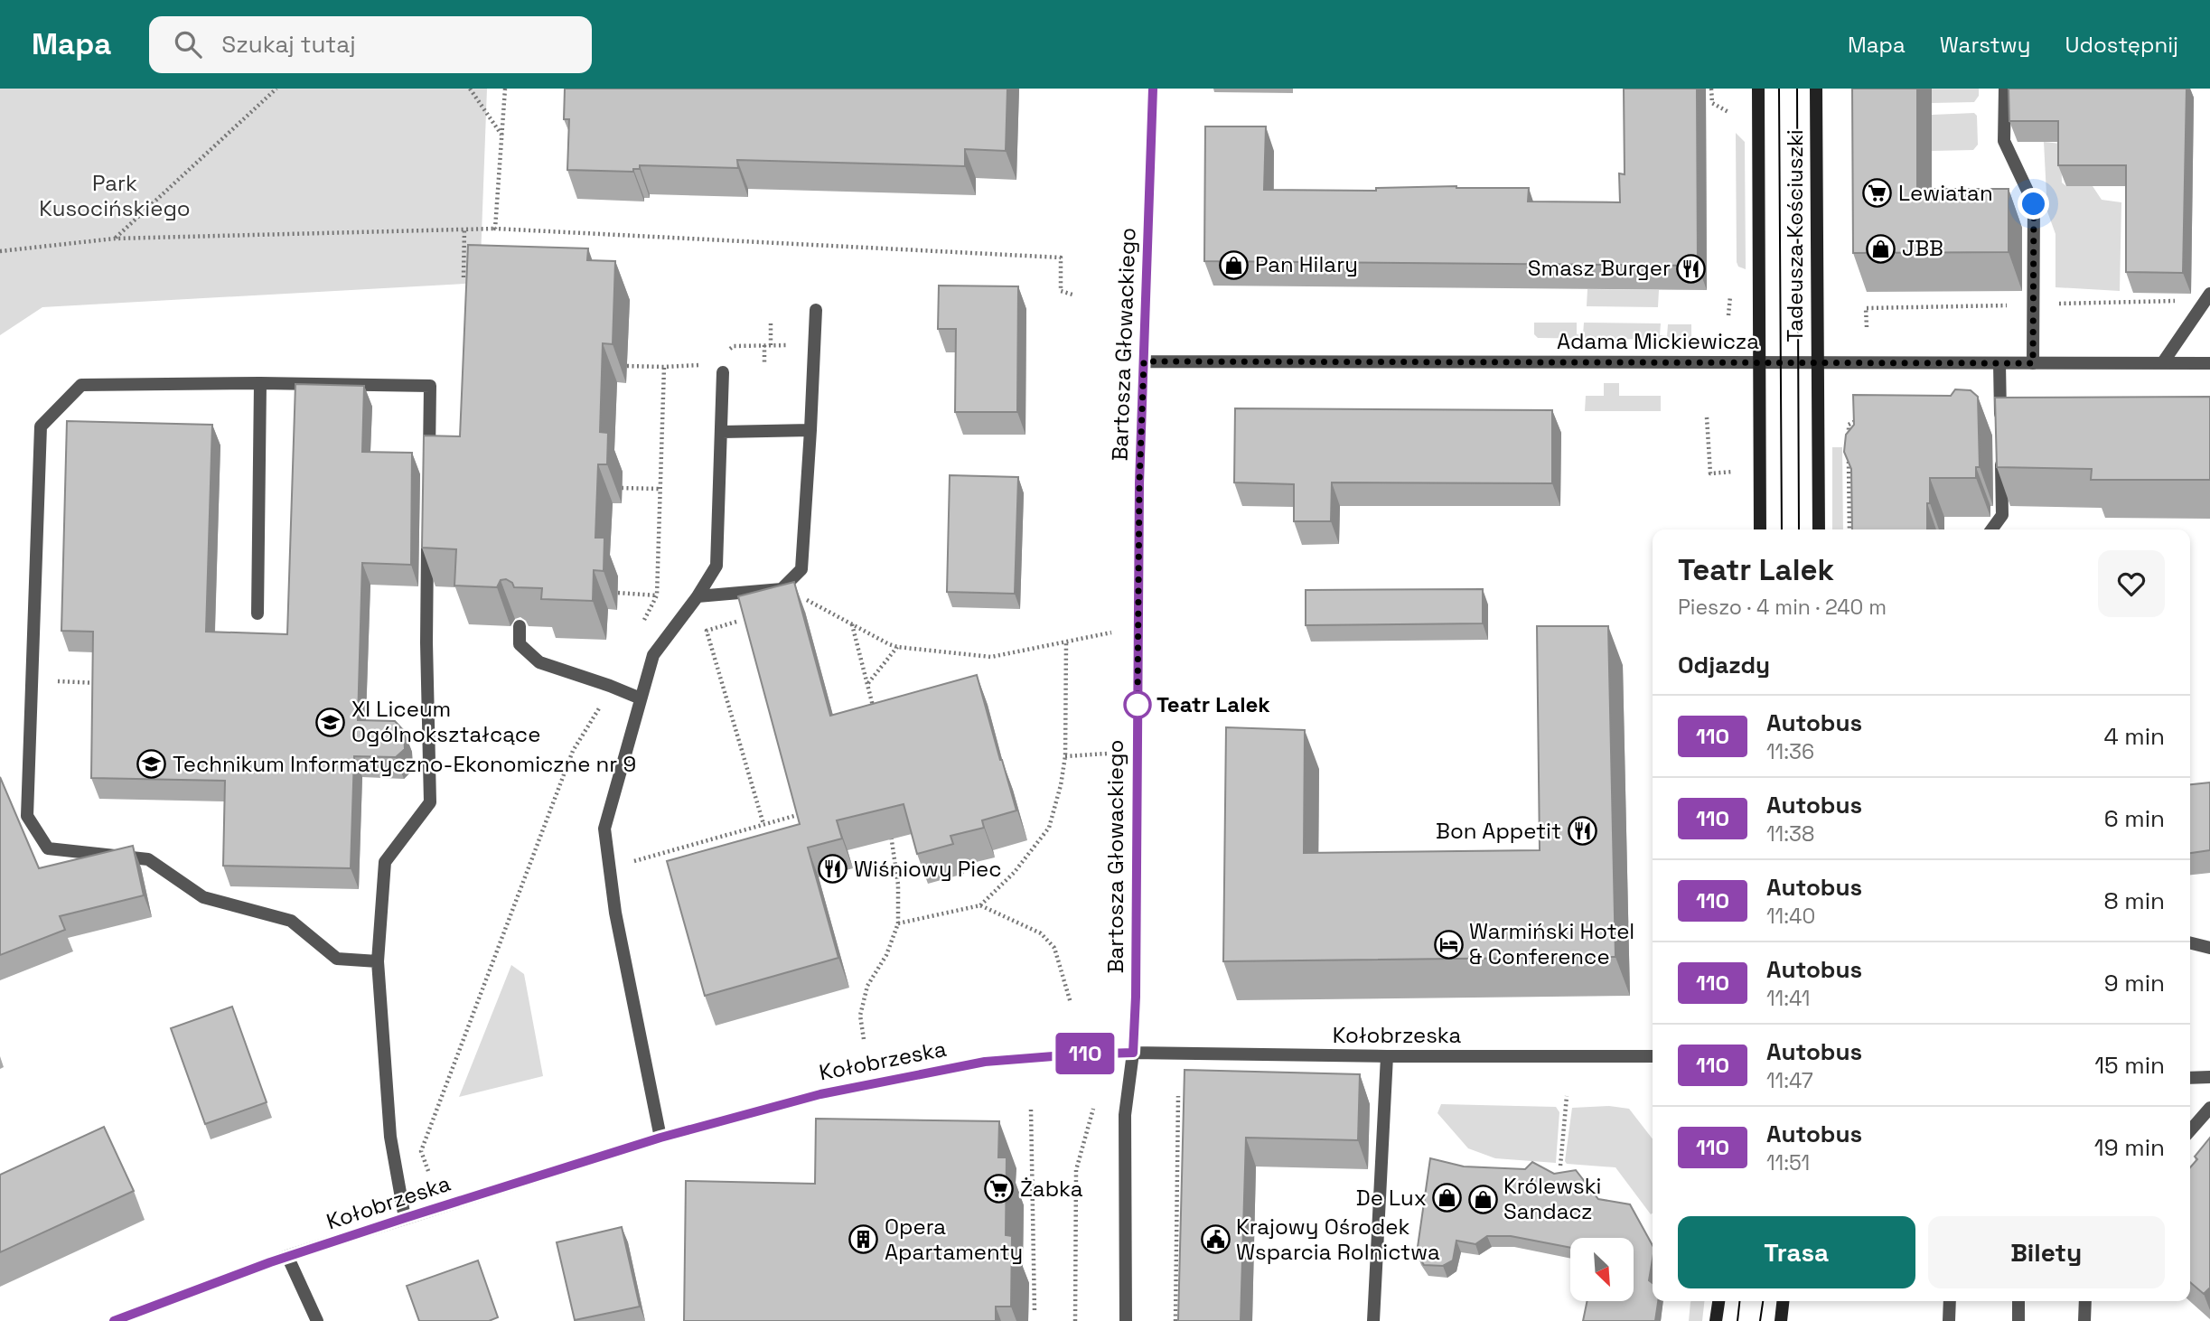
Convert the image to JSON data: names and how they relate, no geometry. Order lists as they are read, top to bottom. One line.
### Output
{"streets":{"street":["Tadeusza Kościuszki","Adama Mickiewicza","Bartosza Głowackiego","Kołobrzeska"]},"crossings":[["Tadeusza Kościuszki","Adama Mickiewicza"],["Adama Mickiewicza","Bartosza Głowackiego"],["Bartosza Głowackiego","Kołobrzeska"]],"parks":["Park Kusocińskiego"],"places":{"supermarket":["Lewiatan","Żabka"],"shop":["JBB","Pan Hilary","De Lux","Królewski Sandacz"],"restaurant":["Smasz Burger","Bon Appetit","Wiśniowy Piec"],"other":["Teatr Lalek"],"school or university":["XI Liceum Ogólnokształcące","Technikum Informatyczno-Ekonomiczne nr 9"],"hotel":["Warmiński Hotel & Conference"],"building":["Opera Apartamenty"],"public building":["Krajowy Ośrodek Wsparcia Rolnictwa"]},"lines":["bus line 110"],"north":"bottom right","page":{"header":"Mapa","search":"Szukaj tutaj","nav":["Mapa","Warstwy","Udostępnij"],"on_map":"110","heading":[["Teatr Lalek","Pieszo · 4 min · 240 m"],"Odjazdy"],"list":[{"mark":"110","name":"Autobus","note":"11:36","value":"4 min"},{"mark":"110","name":"Autobus","note":"11:38","value":"6 min"},{"mark":"110","name":"Autobus","note":"11:40","value":"8 min"},{"mark":"110","name":"Autobus","note":"11:41","value":"9 min"},{"mark":"110","name":"Autobus","note":"11:47","value":"15 min"},{"mark":"110","name":"Autobus","note":"11:51","value":"19 min"}],"buttons":["Trasa","Bilety"]}}
